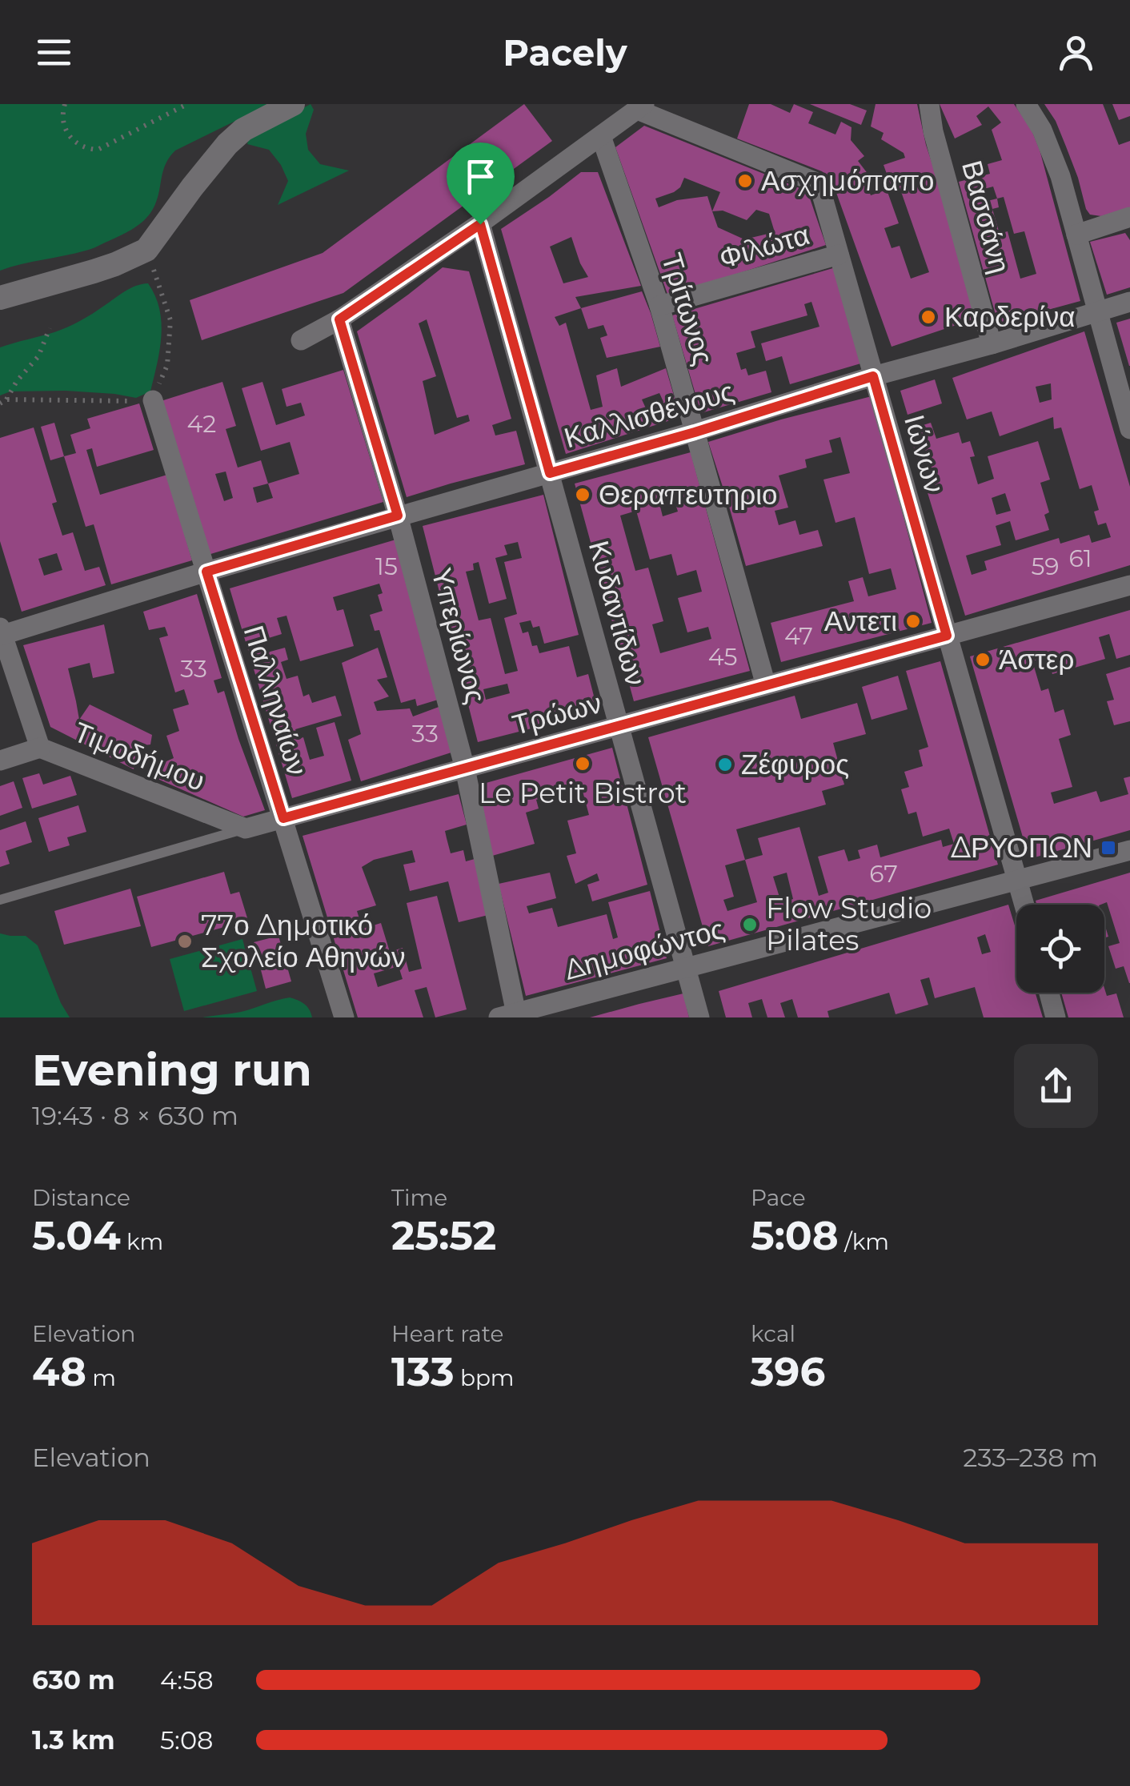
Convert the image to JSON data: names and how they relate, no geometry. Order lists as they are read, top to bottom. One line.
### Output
{"streets":{"street":["Βασσάνη","Φιλώτα","Τρίτωνος","Καλλισθένους","Ιώνων","Κυδαντίδων","Υπερίωνος","Παλληναίων","Τρώων","Τιμοδήμου","Δημοφώντος"]},"crossings":[["Βασσάνη","Καλλισθένους"],["Φιλώτα","Τρίτωνος"],["Φιλώτα","Ιώνων"],["Τρίτωνος","Καλλισθένους"],["Τρίτωνος","Τρώων"],["Καλλισθένους","Ιώνων"],["Καλλισθένους","Κυδαντίδων"],["Καλλισθένους","Υπερίωνος"],["Καλλισθένους","Παλληναίων"],["Καλλισθένους","Τιμοδήμου"],["Ιώνων","Τρώων"],["Ιώνων","Δημοφώντος"],["Κυδαντίδων","Τρώων"],["Κυδαντίδων","Δημοφώντος"],["Υπερίωνος","Τρώων"],["Υπερίωνος","Δημοφώντος"],["Παλληναίων","Τρώων"],["Τρώων","Τιμοδήμου"]],"places":{"other":["Ασχημόπαπο","Καρδερίνα","Θεραπευτηριο","Αντετι","Άστερ","Le Petit Bistrot","Ζέφυρος","Flow Studio Pilates","77ο Δημοτικό Σχολείο Αθηνών"],"transit":["ΔΡΥΟΠΩΝ"]},"house_numbers":["42","61","15","59","47","45","33","33","67"],"page":{"header":"Pacely","heading":["Evening run","19:43 · 8 × 630 m"],"stats":[["Distance","5.04 km"],["Time","25:52"],["Pace","5:08 /km"],["Elevation","48 m"],["Heart rate","133 bpm"],["kcal","396"]],"chart":["Elevation","233–238 m"],"list":[{"name":"630 m","note":"4:58"},{"name":"1.3 km","note":"5:08"}]}}
